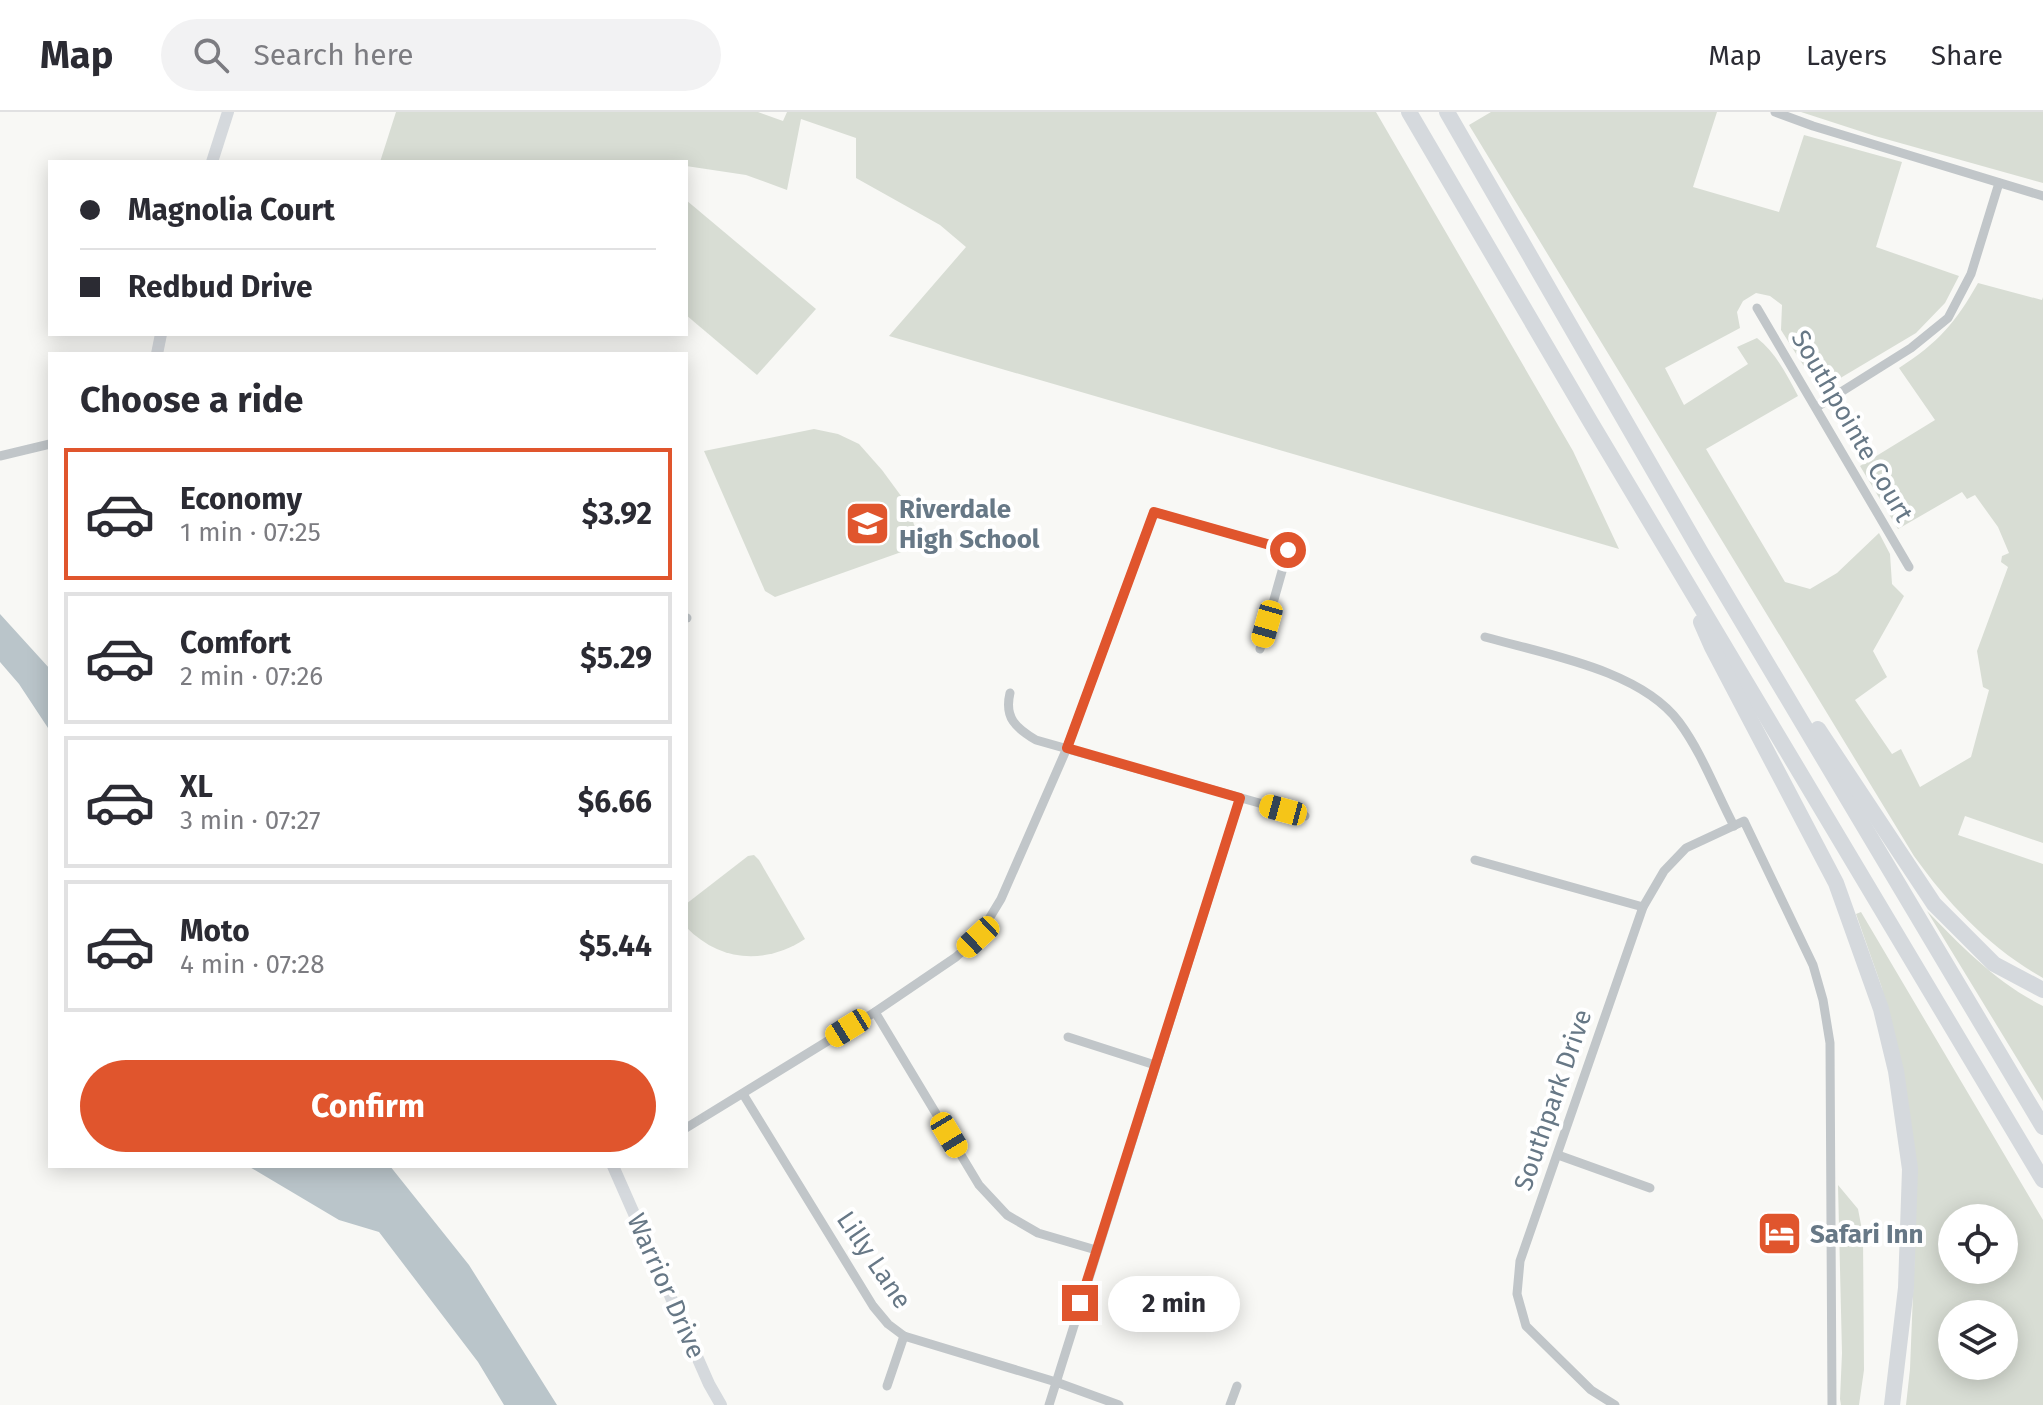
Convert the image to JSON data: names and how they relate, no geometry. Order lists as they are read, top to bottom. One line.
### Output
{"streets":{"street":["Southpointe Court","Southpark Drive","Lilly Lane","Warrior Drive"]},"places":{"school or university":["Riverdale High School"],"hotel":["Safari Inn"]},"page":{"header":"Map","search":"Search here","nav":["Map","Layers","Share"],"banner":["Magnolia Court","Redbud Drive"],"heading":"Choose a ride","list":[{"name":"Economy","note":"1 min · 07:25","value":"$3.92"},{"name":"Comfort","note":"2 min · 07:26","value":"$5.29"},{"name":"XL","note":"3 min · 07:27","value":"$6.66"},{"name":"Moto","note":"4 min · 07:28","value":"$5.44"}],"buttons":"Confirm","bubble":"2 min"}}
